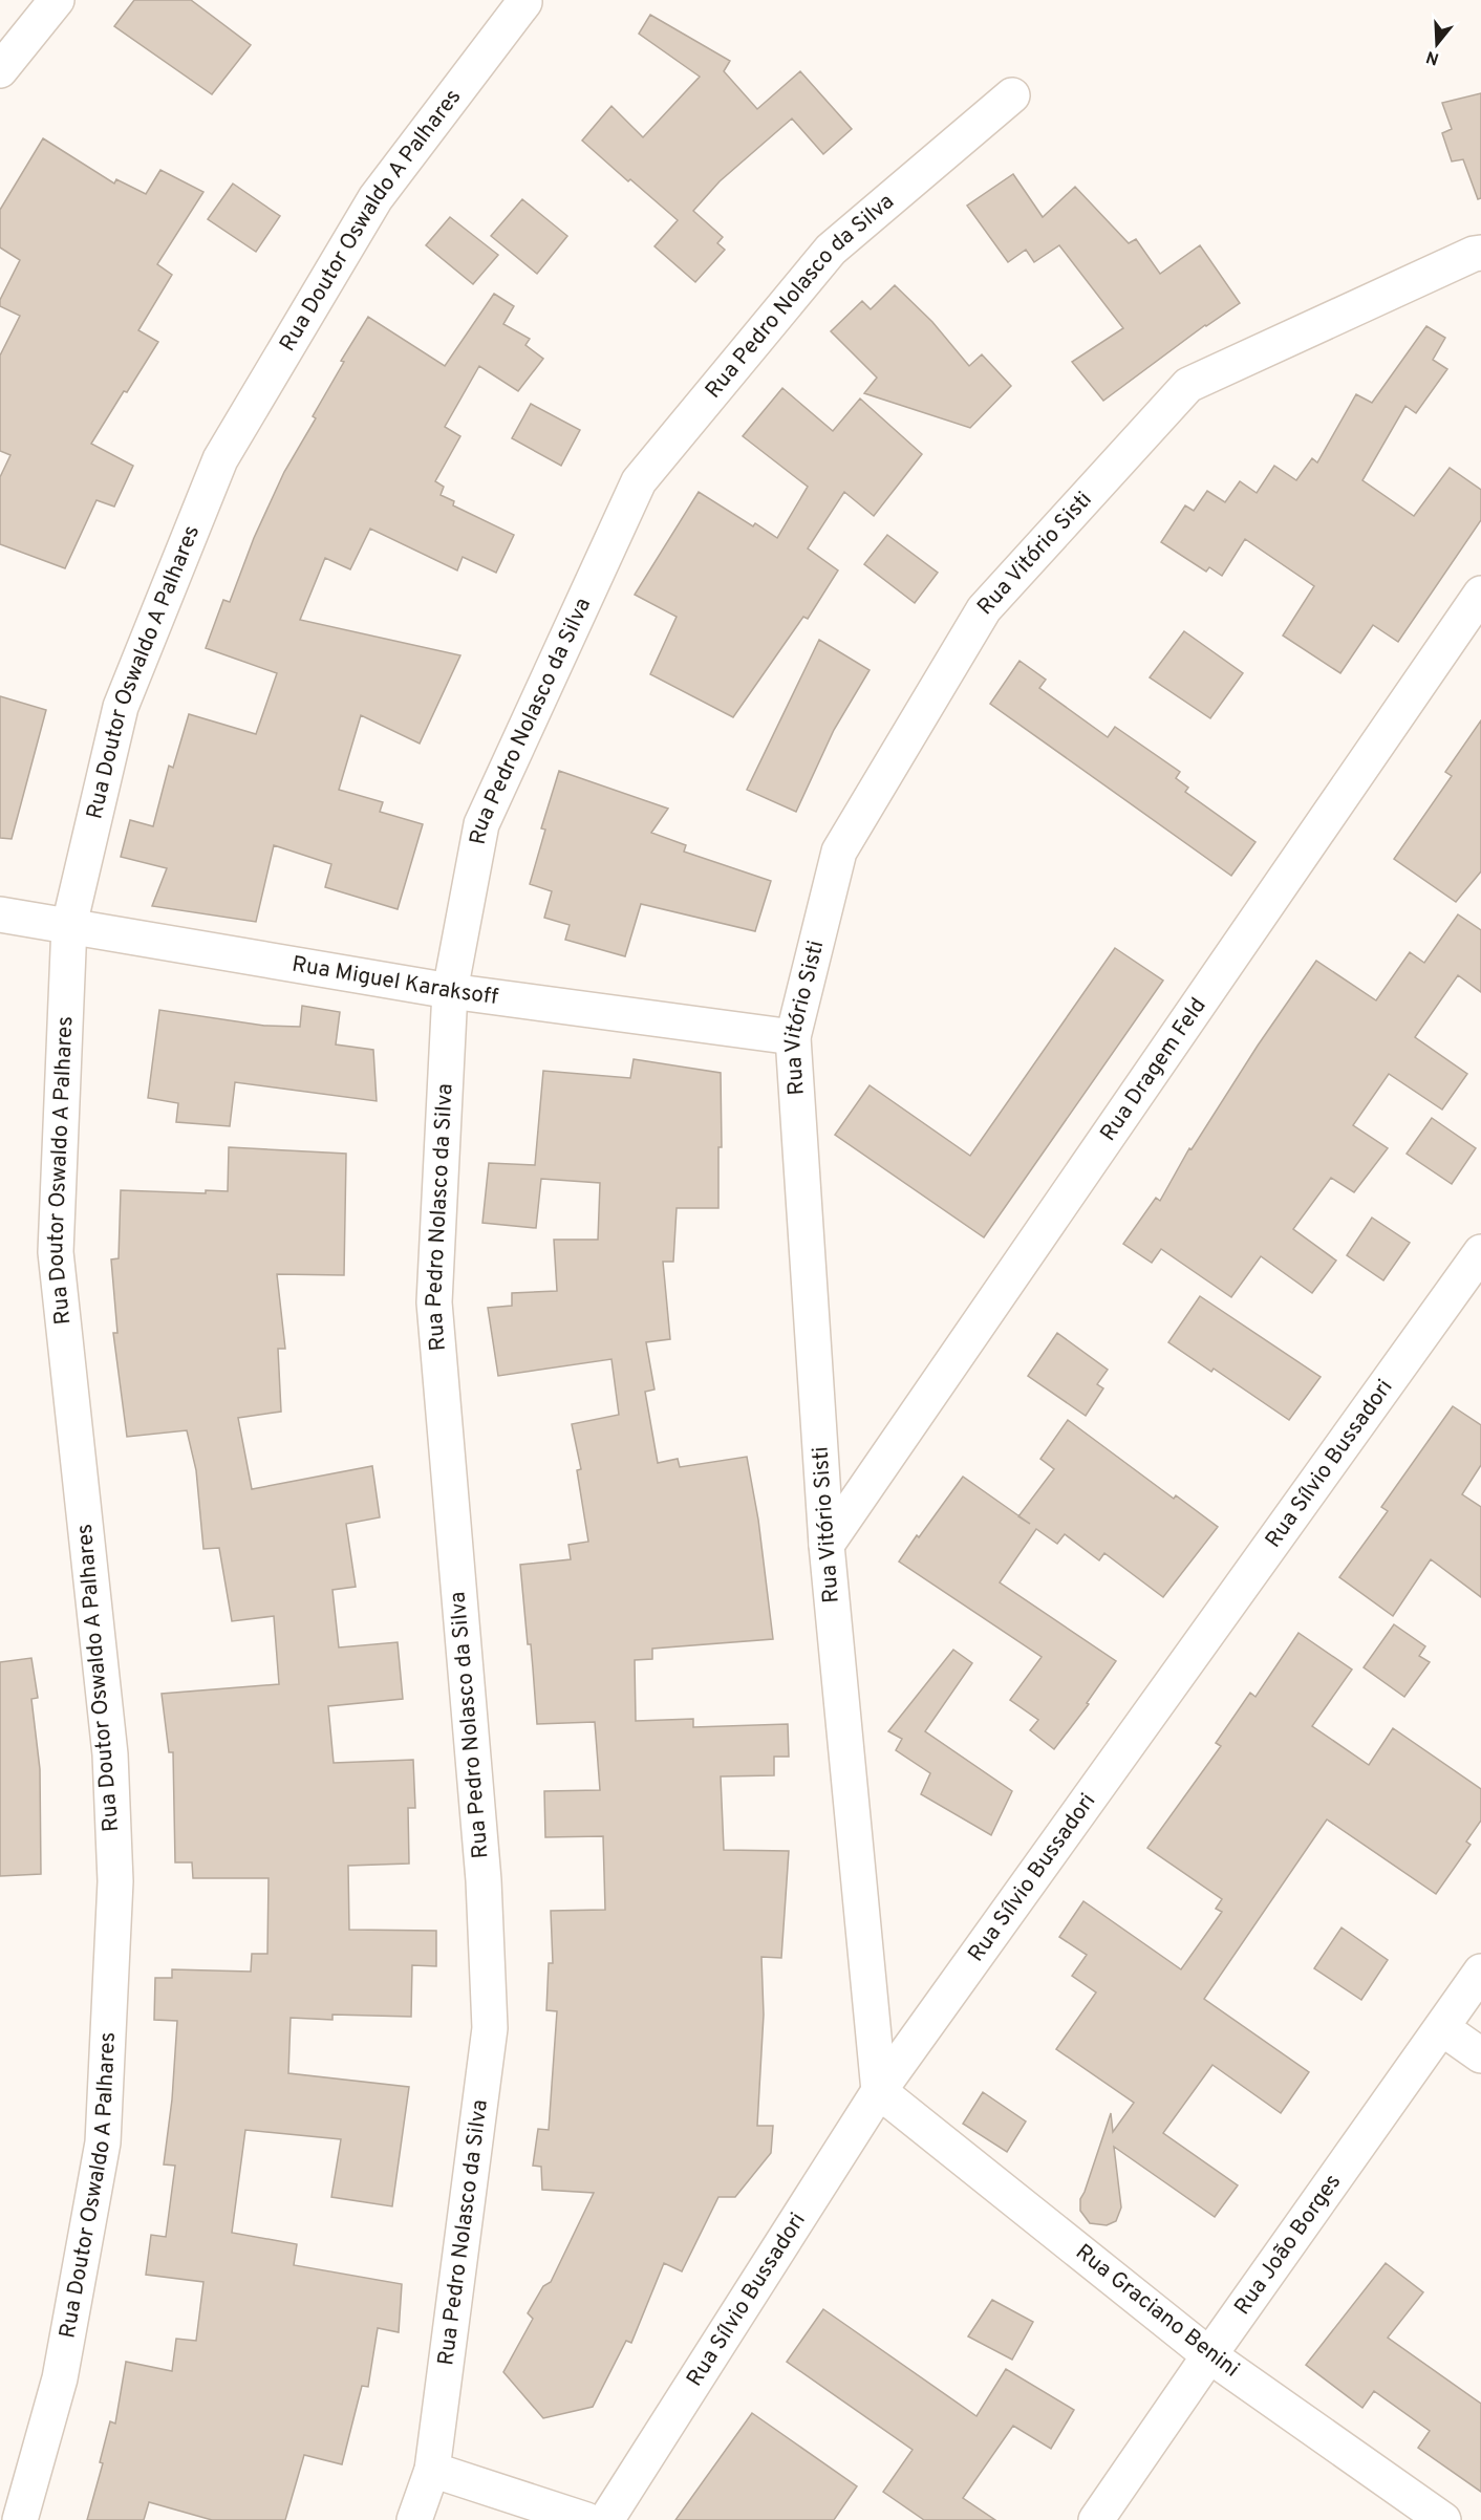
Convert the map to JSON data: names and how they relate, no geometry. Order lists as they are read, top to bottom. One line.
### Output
{"streets":{"street":["Rua Doutor Oswaldo A Palhares","Rua Pedro Nolasco da Silva","Rua Vitório Sisti","Rua Miguel Karaksoff","Rua Dragem Feld","Rua Sílvio Bussadori","Rua João Borges","Rua Graciano Benini"]},"crossings":[["Rua Doutor Oswaldo A Palhares","Rua Miguel Karaksoff"],["Rua Pedro Nolasco da Silva","Rua Miguel Karaksoff"],["Rua Vitório Sisti","Rua Miguel Karaksoff"],["Rua Vitório Sisti","Rua Dragem Feld"],["Rua Vitório Sisti","Rua Sílvio Bussadori"],["Rua Vitório Sisti","Rua Graciano Benini"],["Rua Sílvio Bussadori","Rua Graciano Benini"],["Rua João Borges","Rua Graciano Benini"]],"north":"bottom"}
